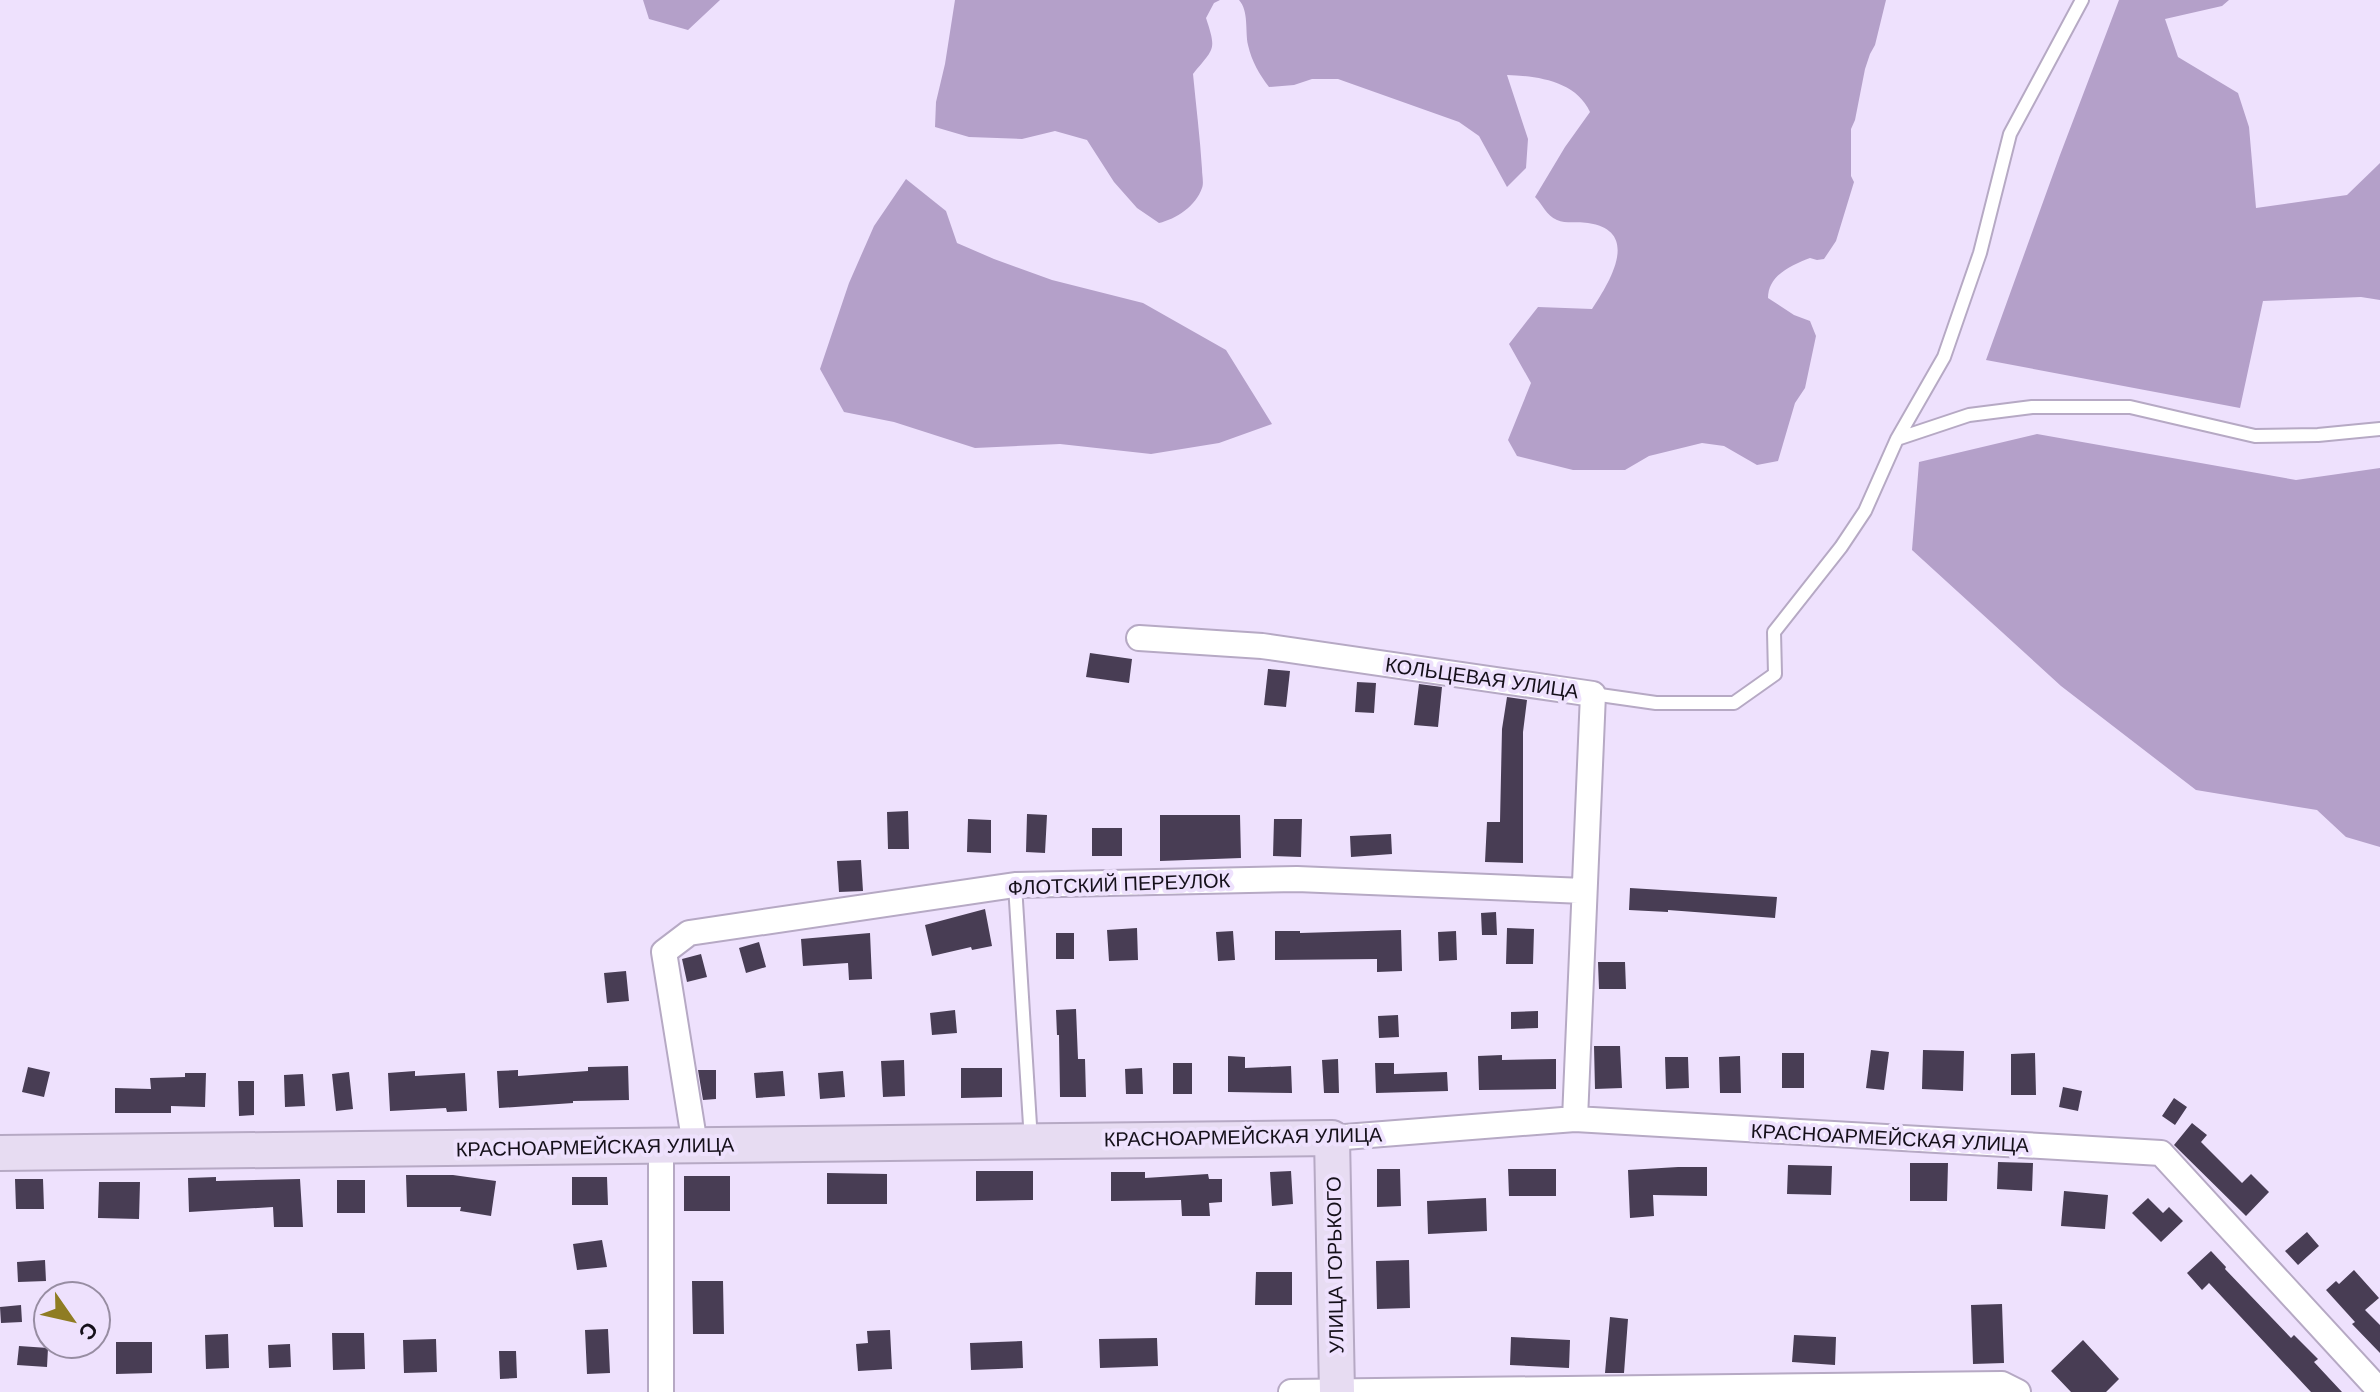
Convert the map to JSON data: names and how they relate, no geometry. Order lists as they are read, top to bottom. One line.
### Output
{"streets":{"street":["КОЛЬЦЕВАЯ УЛИЦА","ФЛОТСКИЙ ПЕРЕУЛОК","КРАСНОАРМЕЙСКАЯ УЛИЦА","УЛИЦА ГОРЬКОГО"]},"crossings":[["КОЛЬЦЕВАЯ УЛИЦА","ФЛОТСКИЙ ПЕРЕУЛОК"],["КОЛЬЦЕВАЯ УЛИЦА","КРАСНОАРМЕЙСКАЯ УЛИЦА"],["ФЛОТСКИЙ ПЕРЕУЛОК","КРАСНОАРМЕЙСКАЯ УЛИЦА"],["КРАСНОАРМЕЙСКАЯ УЛИЦА","УЛИЦА ГОРЬКОГО"]],"north":"bottom right"}
